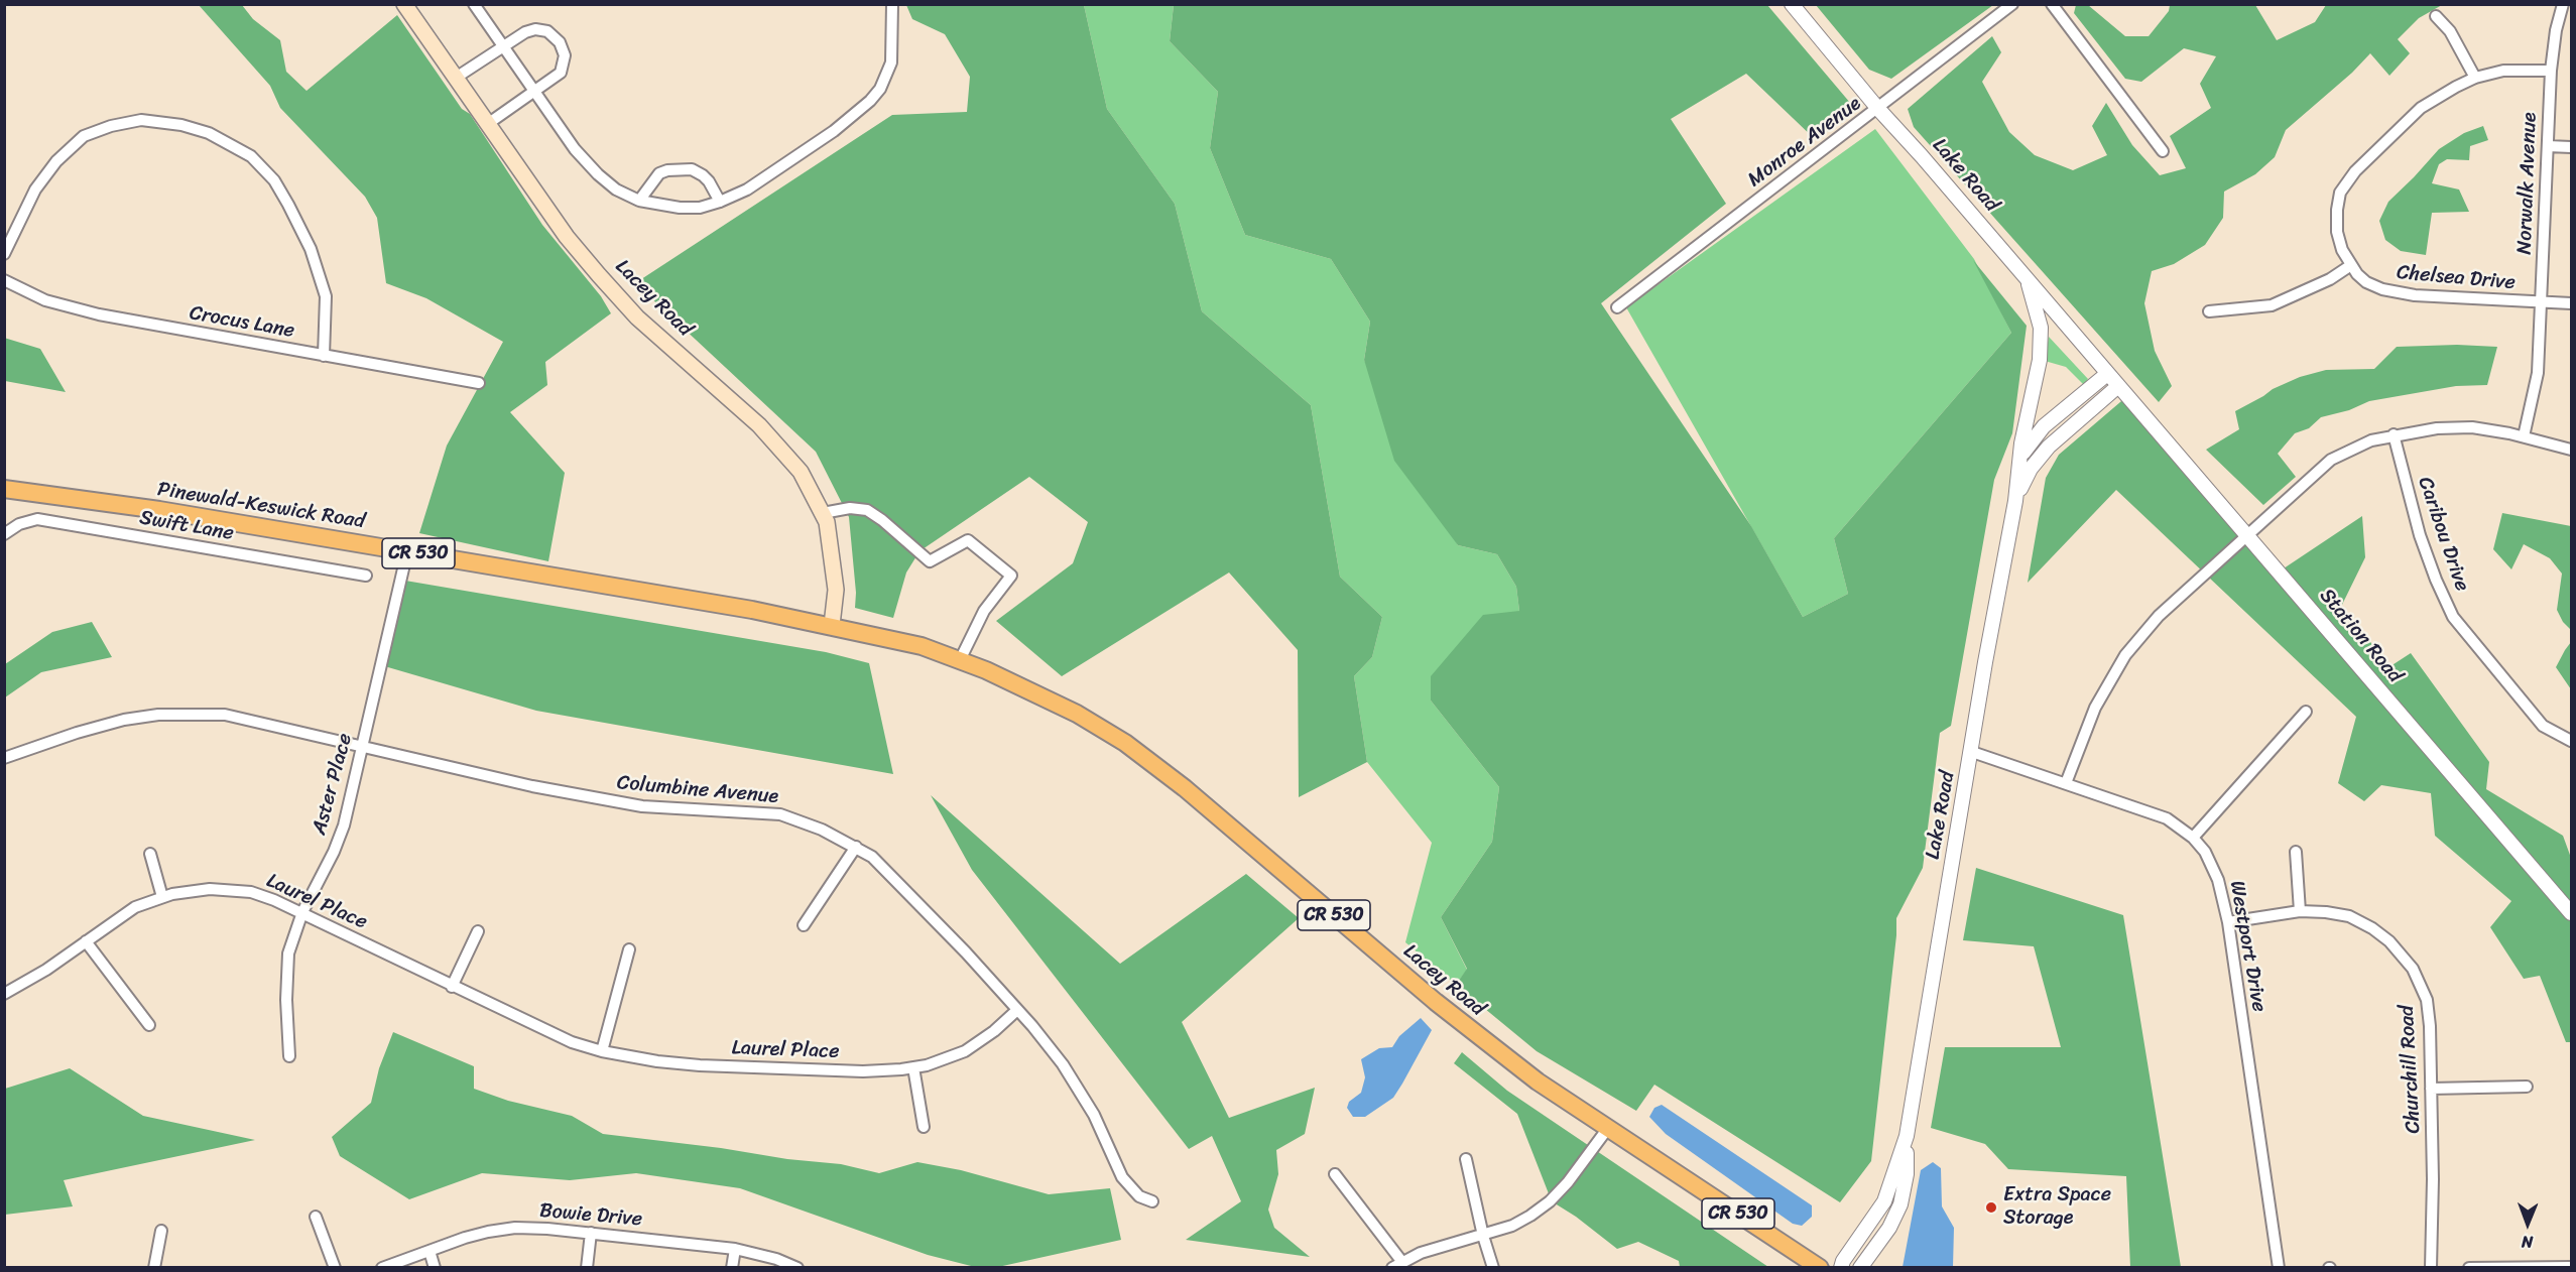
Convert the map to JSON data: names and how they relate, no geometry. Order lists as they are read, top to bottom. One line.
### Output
{"streets":{"main road":["Lacey Road","Pinewald-Keswick Road","CR 530"],"street":["Monroe Avenue","Lake Road","Norwalk Avenue","Chelsea Drive","Crocus Lane","Swift Lane","Caribou Drive","Station Road","Aster Place","Columbine Avenue","Laurel Place","Westport Drive","Churchill Road","Bowie Drive"]},"crossings":[["Monroe Avenue","Lake Road"],["Lake Road","Station Road"],["Lake Road","Westport Drive"],["Norwalk Avenue","Chelsea Drive"],["Lacey Road","Pinewald-Keswick Road"],["Lacey Road","CR 530"],["Pinewald-Keswick Road","CR 530"],["Pinewald-Keswick Road","Aster Place"],["Aster Place","Columbine Avenue"],["Aster Place","Laurel Place"],["Columbine Avenue","Laurel Place"],["Westport Drive","Churchill Road"]],"places":["Extra Space Storage"],"north":"bottom"}
